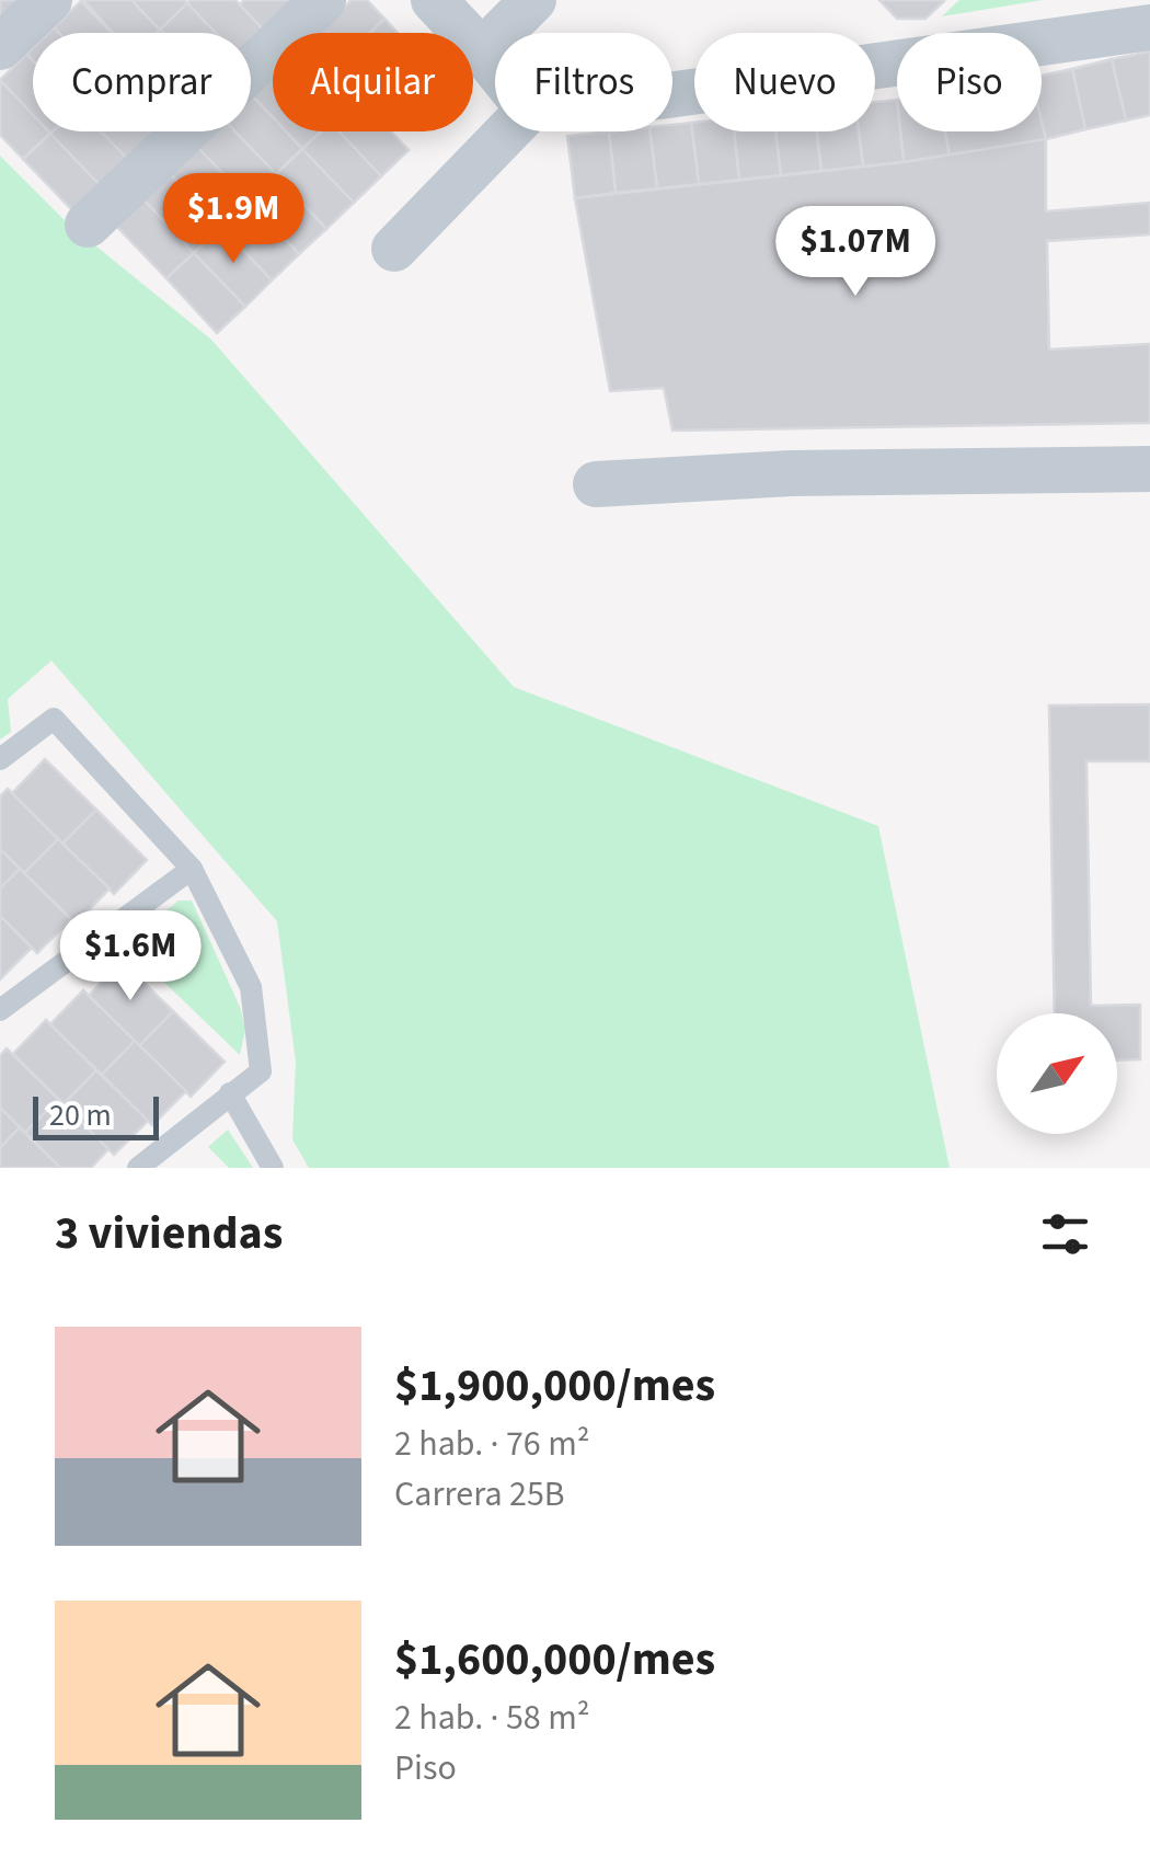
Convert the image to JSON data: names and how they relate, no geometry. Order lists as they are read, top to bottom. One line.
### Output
{"scale_bar":"20 m","north":"top right","page":{"chip":["Comprar","Alquilar","Filtros","Nuevo","Piso"],"price":["$1.9M","$1.07M","$1.6M"],"scale":"20 m","heading":"3 viviendas","list":[{"name":"$1,900,000/mes","note":"2 hab. · 76 m² · Carrera 25B"},{"name":"$1,600,000/mes","note":"2 hab. · 58 m² · Piso"}]}}
